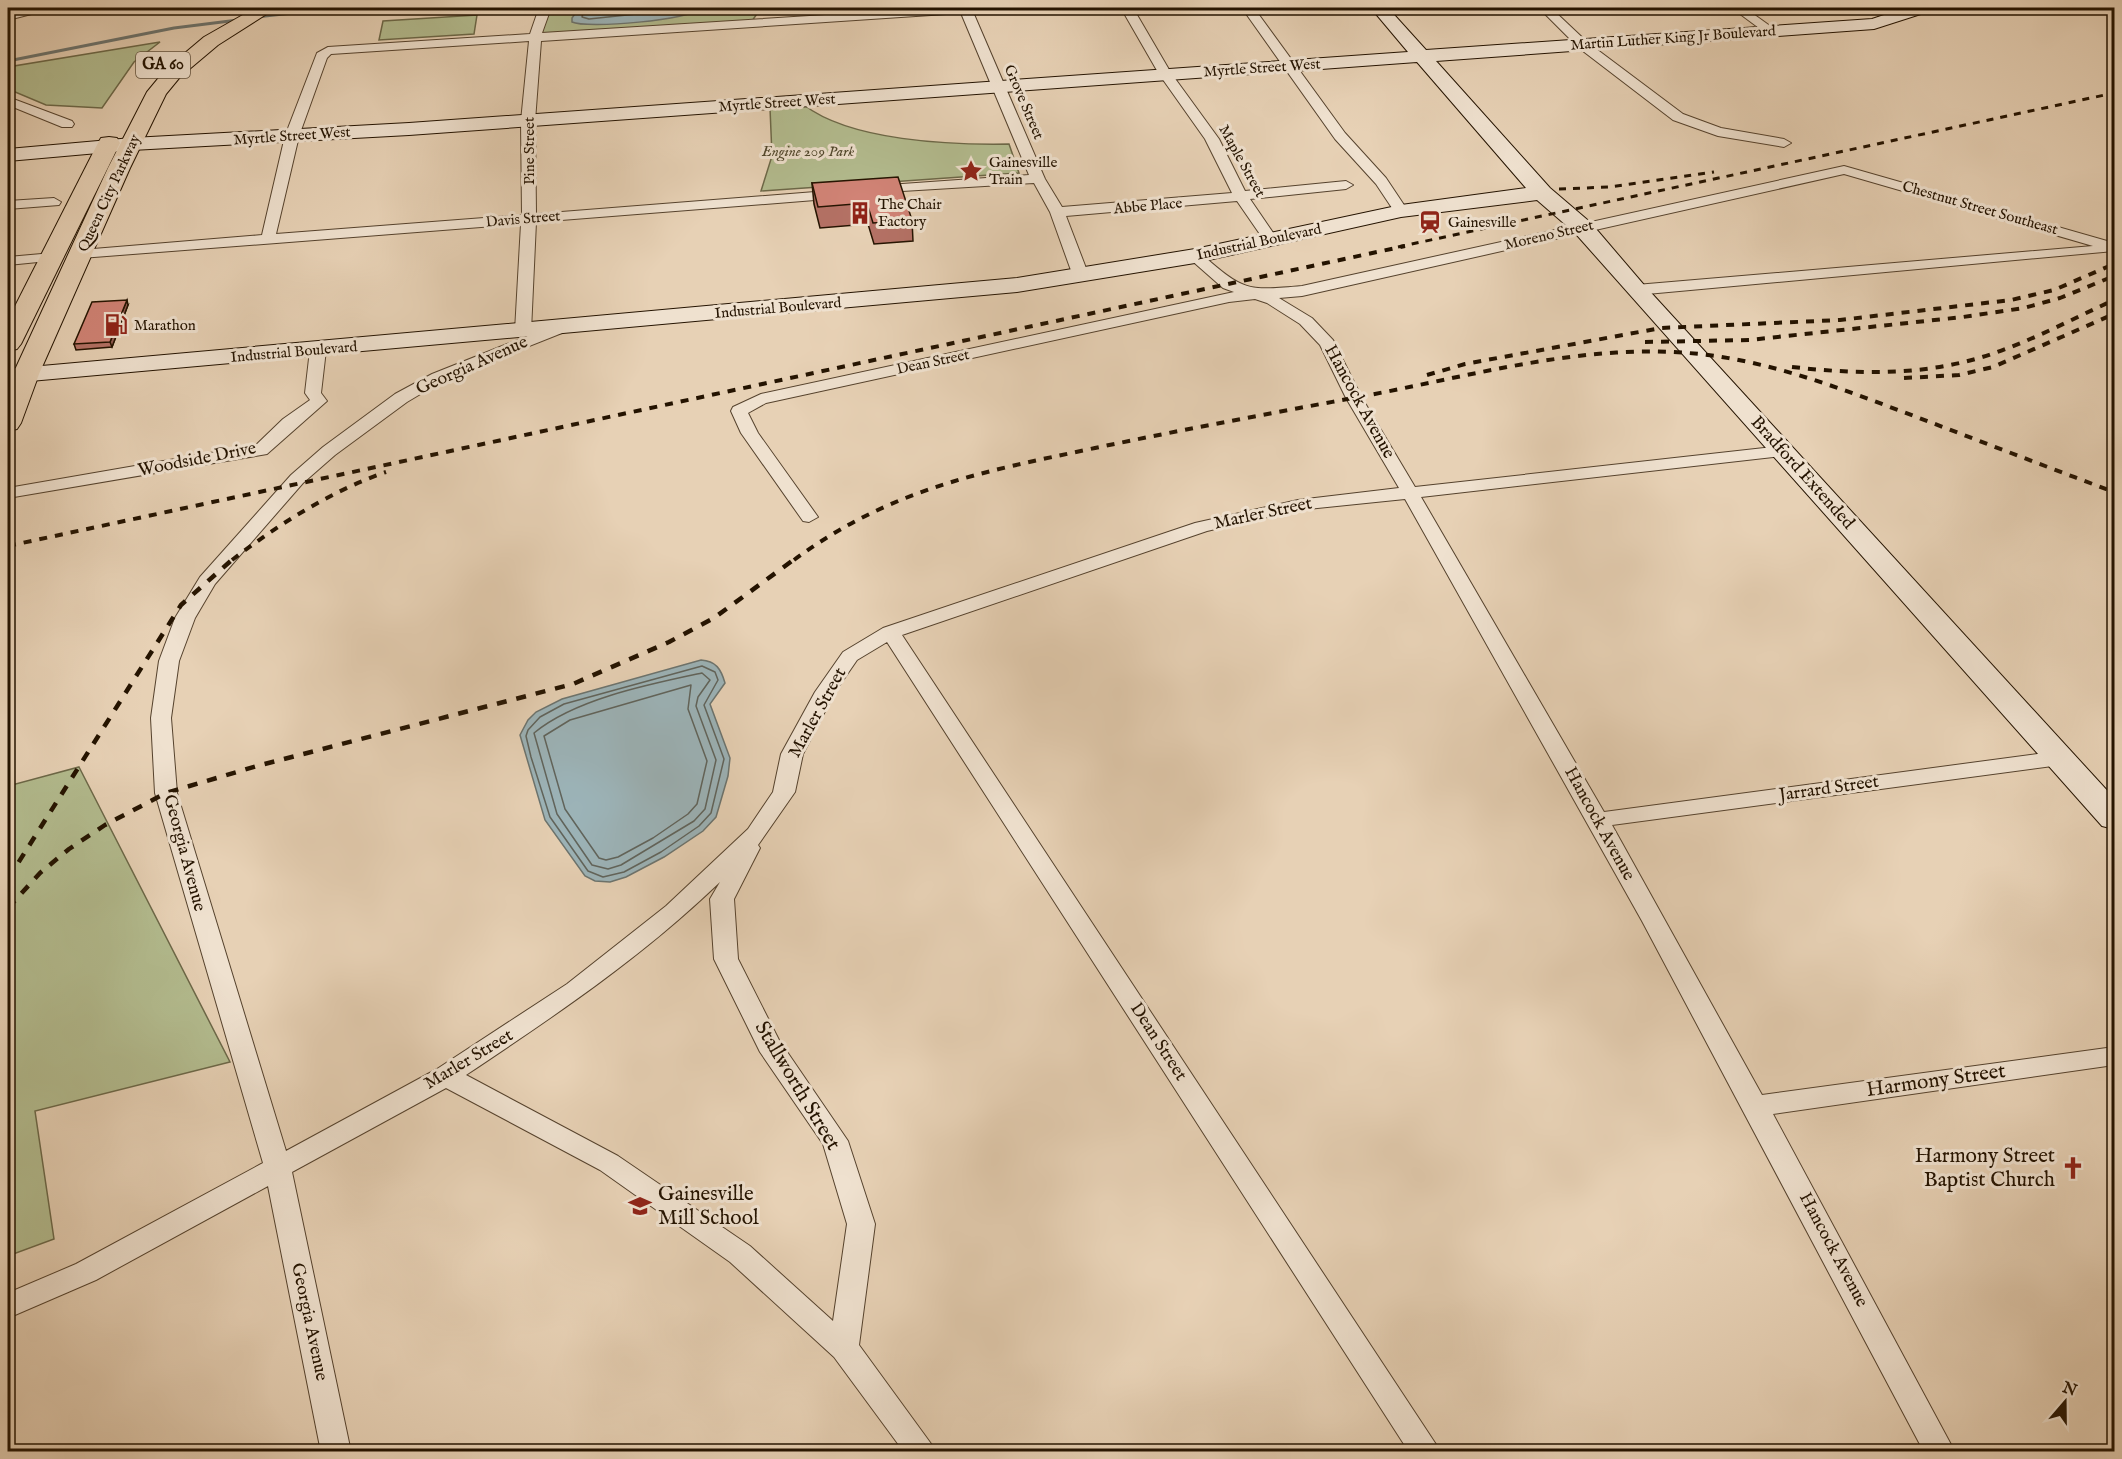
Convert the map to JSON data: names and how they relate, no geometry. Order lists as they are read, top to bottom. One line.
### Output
{"streets":{"main road":["GA 60","Queen City Parkway","Davis Street"],"street":["Martin Luther King Jr Boulevard","Myrtle Street West","Grove Street","Pine Street","Maple Street","Abbe Place","Chestnut Street Southeast","Moreno Street","Industrial Boulevard","Dean Street","Georgia Avenue","Hancock Avenue","Woodside Drive","Bradford Extended","Marler Street","Jarrard Street","Harmony Street","Stallworth Street"]},"crossings":[["Martin Luther King Jr Boulevard","Myrtle Street West"],["Martin Luther King Jr Boulevard","Bradford Extended"],["Myrtle Street West","Grove Street"],["Myrtle Street West","Pine Street"],["Myrtle Street West","Maple Street"],["Myrtle Street West","Queen City Parkway"],["Myrtle Street West","Bradford Extended"],["Grove Street","Abbe Place"],["Grove Street","Davis Street"],["Grove Street","Industrial Boulevard"],["Pine Street","Davis Street"],["Pine Street","Industrial Boulevard"],["Maple Street","Abbe Place"],["Maple Street","Industrial Boulevard"],["Queen City Parkway","Davis Street"],["Queen City Parkway","Industrial Boulevard"],["Chestnut Street Southeast","Moreno Street"],["Moreno Street","Dean Street"],["Moreno Street","Hancock Avenue"],["Moreno Street","Bradford Extended"],["Industrial Boulevard","Georgia Avenue"],["Industrial Boulevard","Hancock Avenue"],["Industrial Boulevard","Woodside Drive"],["Industrial Boulevard","Bradford Extended"],["Dean Street","Hancock Avenue"],["Dean Street","Marler Street"],["Georgia Avenue","Marler Street"],["Hancock Avenue","Marler Street"],["Hancock Avenue","Jarrard Street"],["Hancock Avenue","Harmony Street"],["Bradford Extended","Marler Street"],["Bradford Extended","Jarrard Street"],["Marler Street","Stallworth Street"]],"parks":["Engine 209 Park"],"places":{"place":["Gainesville Train"],"building":["The Chair Factory"],"station":["Gainesville"],"fuel station":["Marathon"],"church":["Harmony Street Baptist Church"],"school or university":["Gainesville Mill School"]},"north":"top"}
